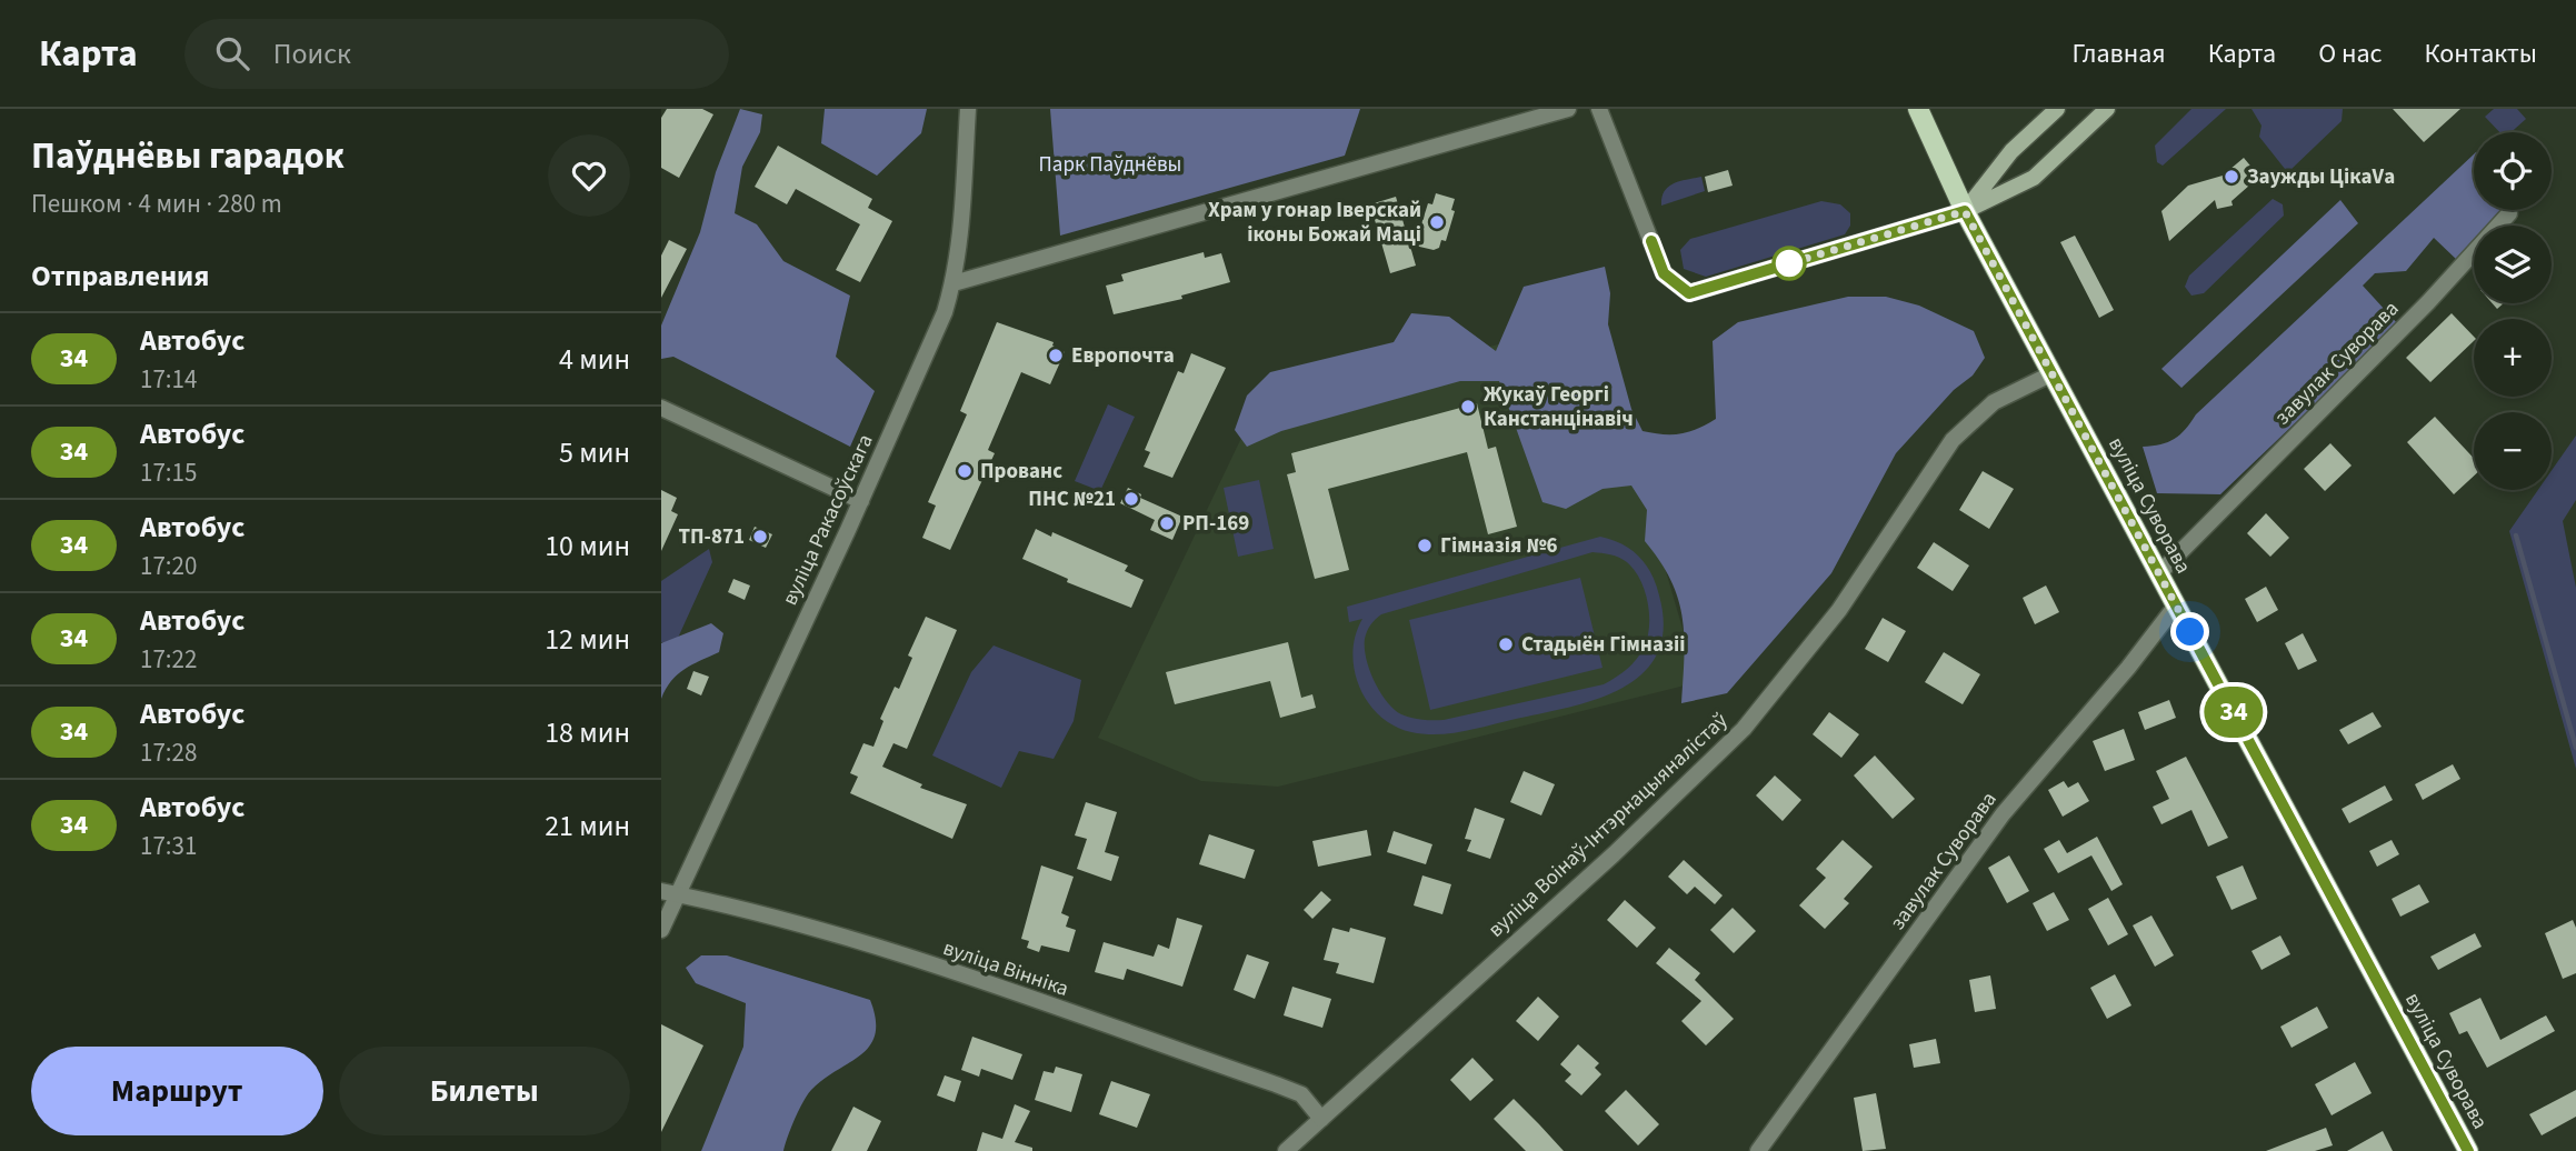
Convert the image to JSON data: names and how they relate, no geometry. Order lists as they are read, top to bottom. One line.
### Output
{"streets":{"main road":["вуліца Суворава"],"street":["завулак Суворава","вуліца Ракасоўскага","вуліца Воінаў-Інтэрнацыяналістаў","вуліца Вінніка"]},"crossings":[["завулак Суворава","вуліца Суворава"],["вуліца Суворава","вуліца Воінаў-Інтэрнацыяналістаў"],["вуліца Ракасоўскага","вуліца Вінніка"],["вуліца Воінаў-Інтэрнацыяналістаў","вуліца Вінніка"]],"parks":["Парк Паўднёвы"],"places":["Заужды ЦікаVа","Храм у гонар Іверскай іконы Божай Маці","Европочта","Жукаў Георгі Канстанцінавіч","Прованс","ПНС №21","РП-169","ТП-871","Гімназія №6","Стадыён Гімназіі"],"lines":["bus line 34"],"page":{"header":"Карта","search":"Поиск","nav":["Главная","Карта","О нас","Контакты"],"heading":[["Паўднёвы гарадок","Пешком · 4 мин · 280 m"],"Отправления"],"on_map":"34","map_buttons":["+","−"],"list":[{"mark":"34","name":"Автобус","note":"17:14","value":"4 мин"},{"mark":"34","name":"Автобус","note":"17:15","value":"5 мин"},{"mark":"34","name":"Автобус","note":"17:20","value":"10 мин"},{"mark":"34","name":"Автобус","note":"17:22","value":"12 мин"},{"mark":"34","name":"Автобус","note":"17:28","value":"18 мин"},{"mark":"34","name":"Автобус","note":"17:31","value":"21 мин"}],"buttons":["Маршрут","Билеты"]}}
